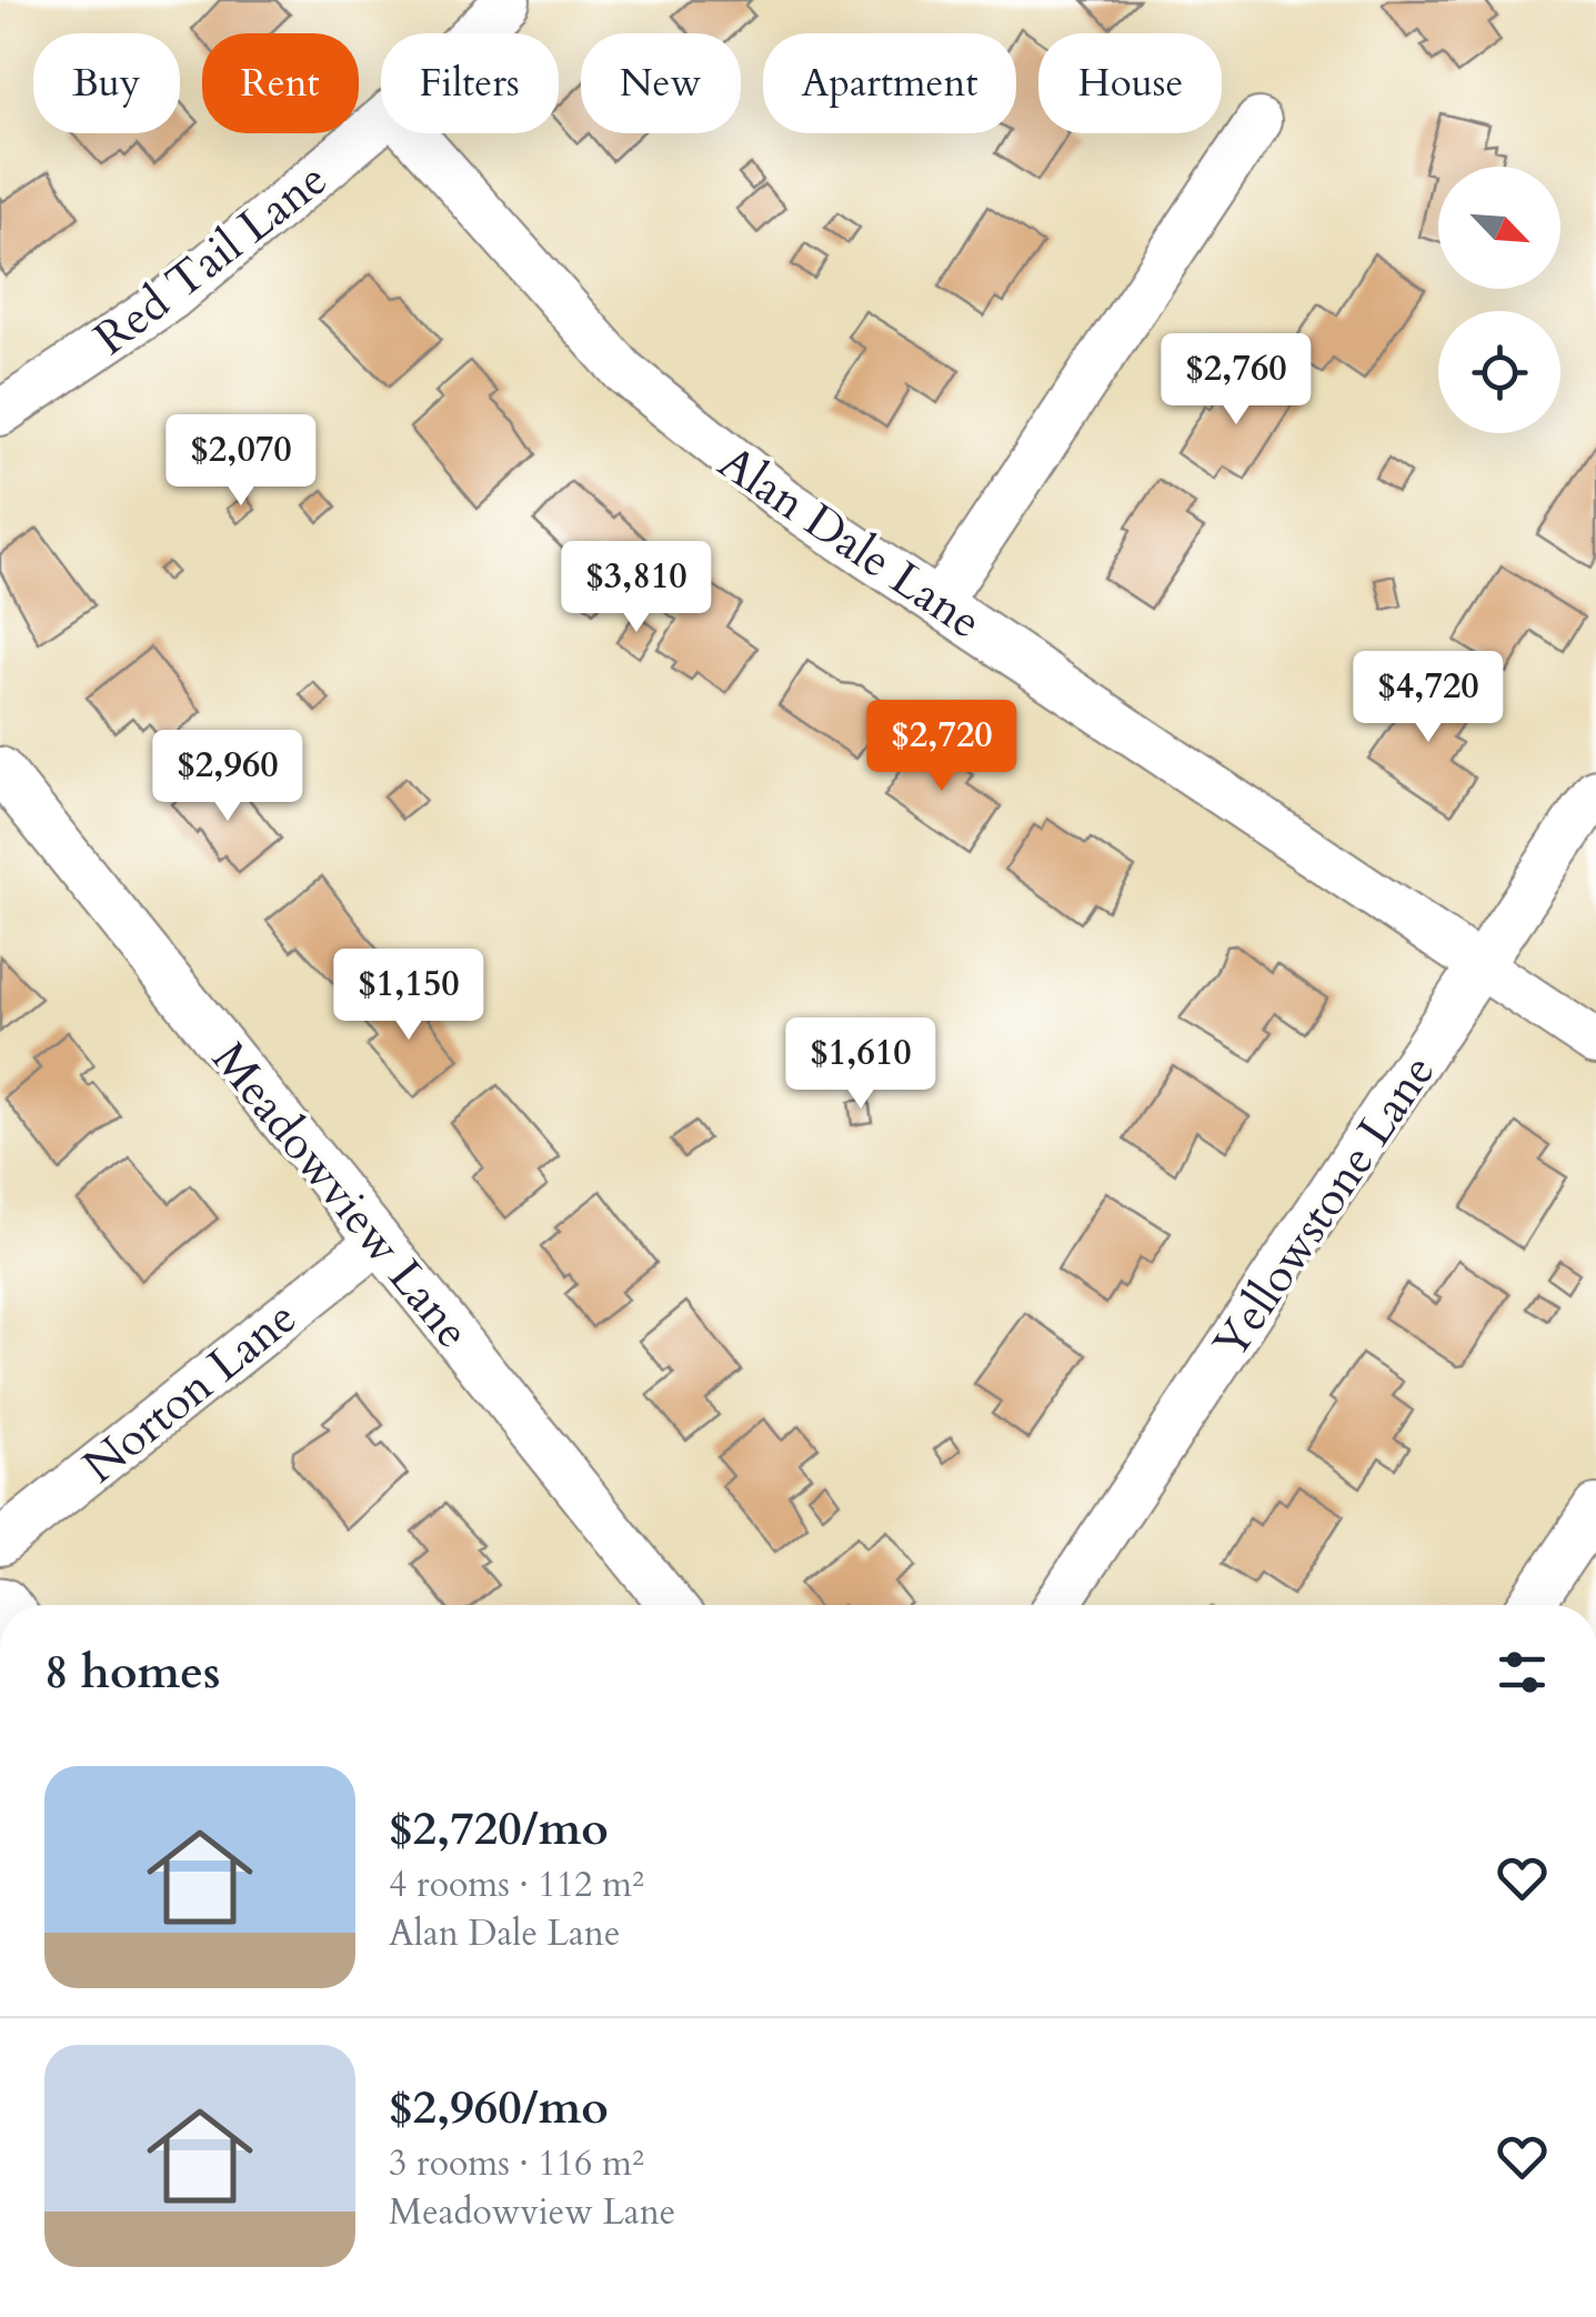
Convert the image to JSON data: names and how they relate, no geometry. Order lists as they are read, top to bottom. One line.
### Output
{"streets":{"street":["Red Tail Lane","Alan Dale Lane","Meadowview Lane","Yellowstone Lane","Norton Lane"]},"crossings":[["Alan Dale Lane","Yellowstone Lane"],["Meadowview Lane","Norton Lane"]],"north":"bottom right","page":{"chip":["Buy","Rent","Filters","New","Apartment","House"],"price":["$2,760","$2,070","$3,810","$4,720","$2,720","$2,960","$1,150","$1,610"],"heading":"8 homes","list":[{"name":"$2,720/mo","note":"4 rooms · 112 m² · Alan Dale Lane"},{"name":"$2,960/mo","note":"3 rooms · 116 m² · Meadowview Lane"}]}}
